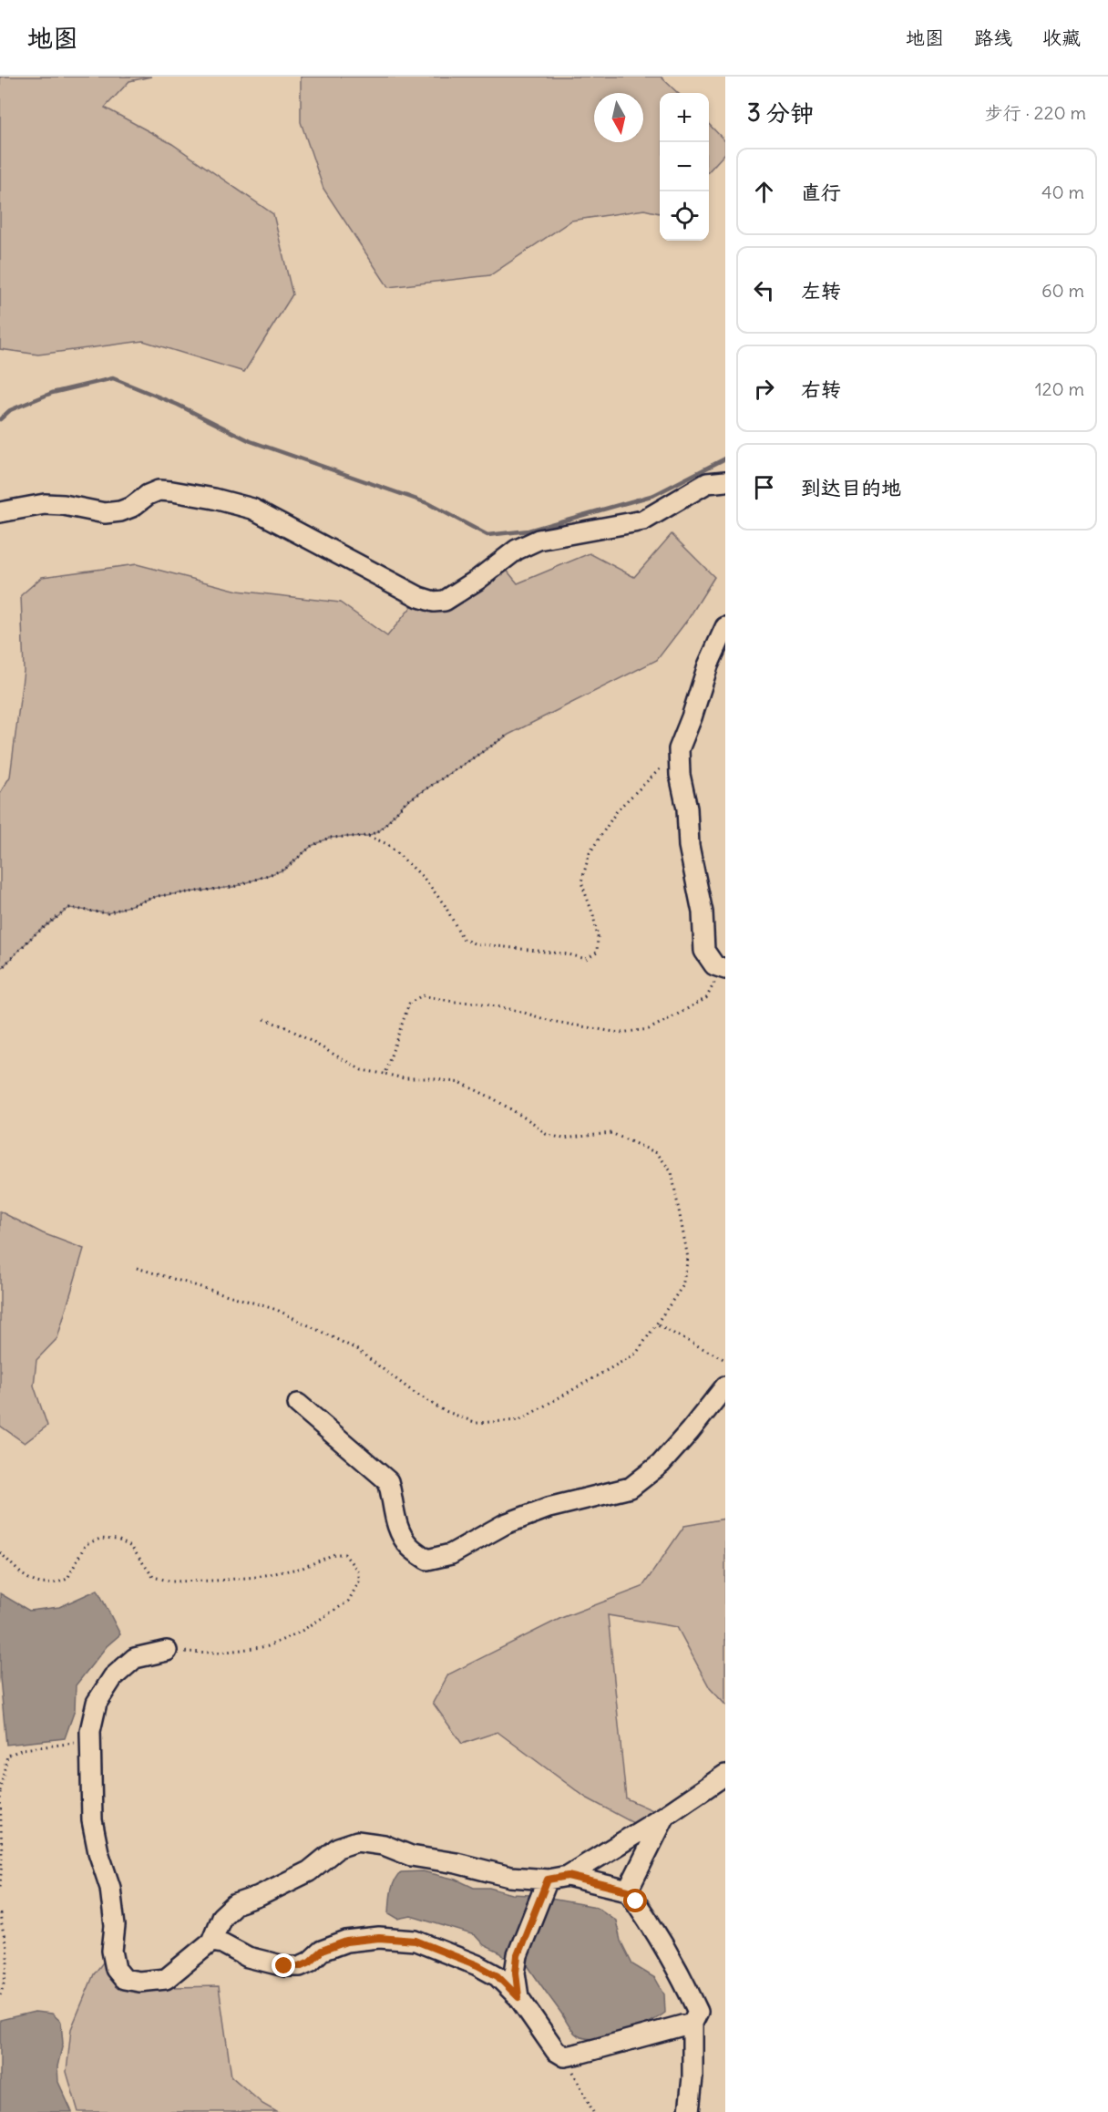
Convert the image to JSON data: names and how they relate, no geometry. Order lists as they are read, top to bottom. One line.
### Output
{"north":"bottom","page":{"header":"地图","nav":["地图","路线","收藏"],"heading":["3 分钟","步行 · 220 m"],"map_buttons":["+","−"],"list":[["直行","40 m"],["左转","60 m"],["右转","120 m"],"到达目的地"]}}
